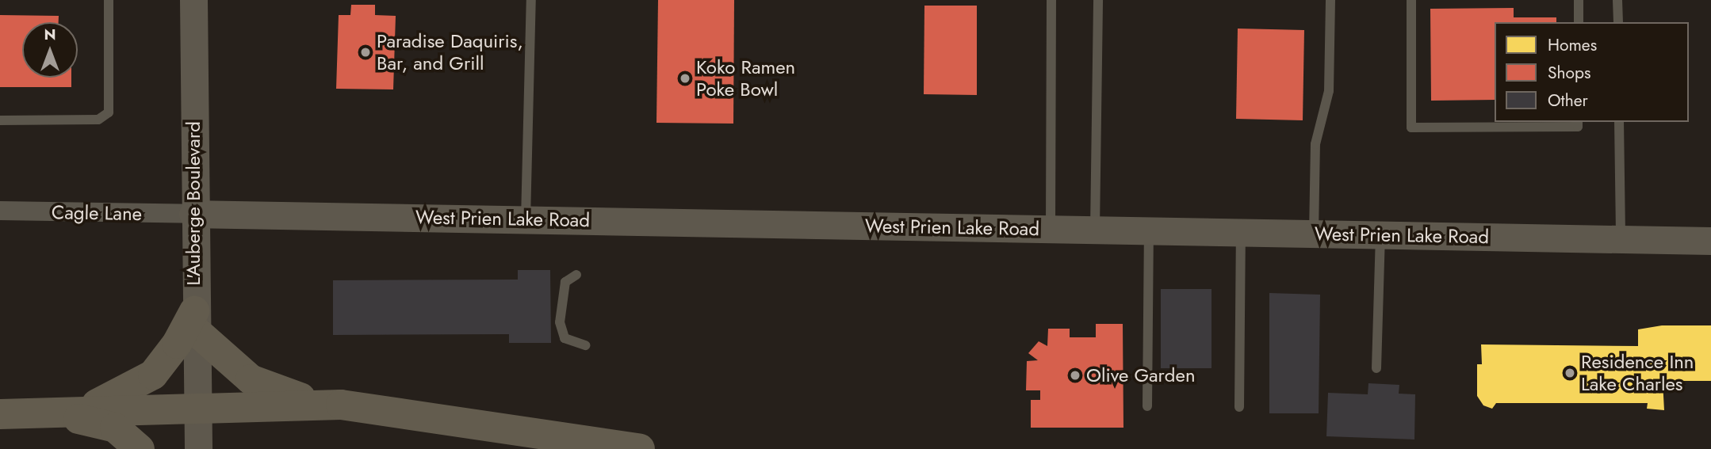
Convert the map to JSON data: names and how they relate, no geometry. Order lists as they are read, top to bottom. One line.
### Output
{"streets":{"street":["L'Auberge Boulevard","Cagle Lane","West Prien Lake Road"]},"crossings":[["L'Auberge Boulevard","Cagle Lane"],["L'Auberge Boulevard","West Prien Lake Road"],["Cagle Lane","West Prien Lake Road"]],"places":["Paradise Daquiris, Bar, and Grill","Koko Ramen Poke Bowl","Residence Inn Lake Charles","Olive Garden"],"legend":["Homes","Shops","Other"],"north":"top"}
